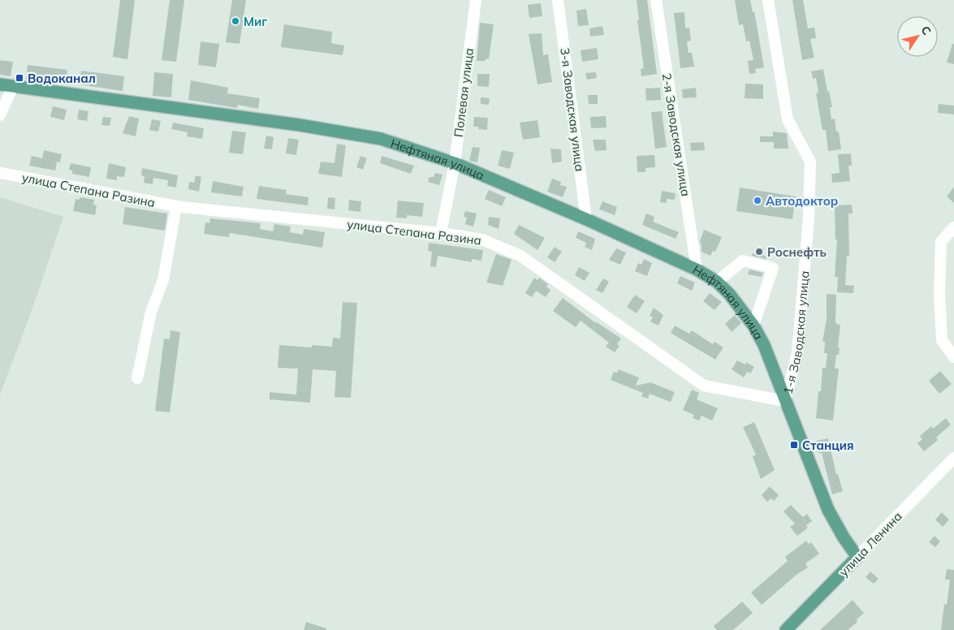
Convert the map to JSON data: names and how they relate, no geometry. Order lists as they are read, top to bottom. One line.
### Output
{"streets":{"main road":["Нефтяная улица","1-я Заводская улица","улица Ленина"],"street":["Полевая улица","3-я Заводская улица","2-я Заводская улица","улица Степана Разина"]},"crossings":[["Полевая улица","Нефтяная улица"],["Полевая улица","улица Степана Разина"],["3-я Заводская улица","Нефтяная улица"],["2-я Заводская улица","Нефтяная улица"],["Нефтяная улица","улица Степана Разина"],["Нефтяная улица","1-я Заводская улица"],["улица Степана Разина","1-я Заводская улица"],["1-я Заводская улица","улица Ленина"]],"places":{"other":["Миг","Автодоктор","Роснефть"],"transit":["Водоканал","Станция"]},"north":"top right"}
